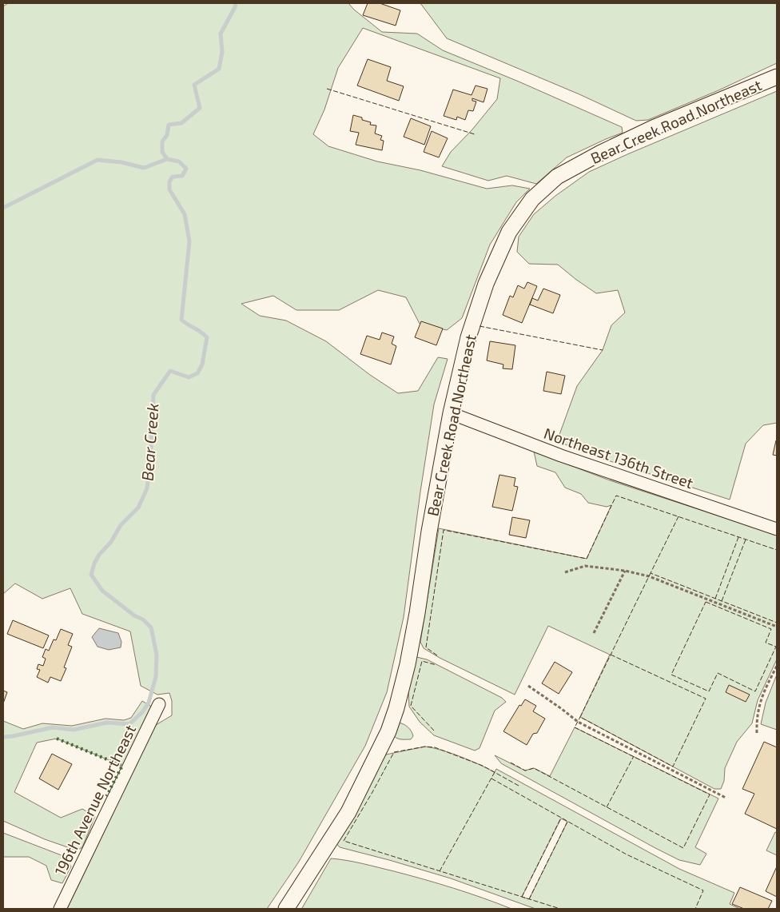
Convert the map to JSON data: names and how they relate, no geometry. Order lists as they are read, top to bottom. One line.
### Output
{"streets":{"street":["Bear Creek Road Northeast","Northeast 136th Street","196th Avenue Northeast"]},"crossings":[["Bear Creek Road Northeast","Northeast 136th Street"]],"water":["Bear Creek"]}
